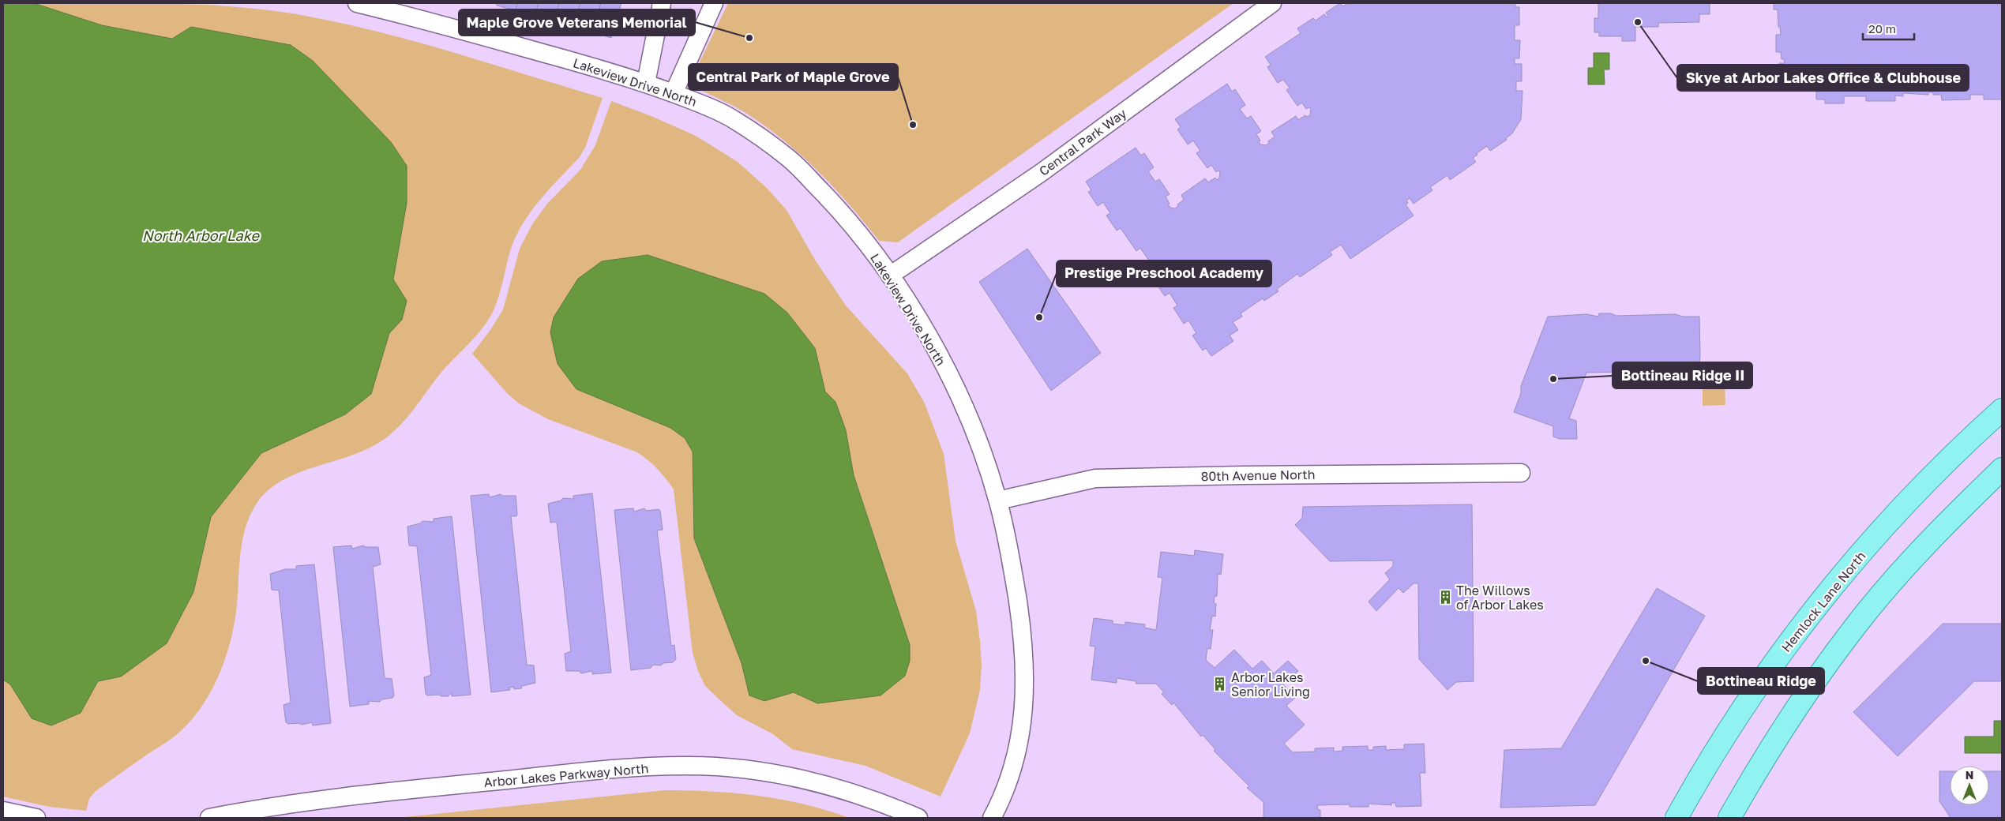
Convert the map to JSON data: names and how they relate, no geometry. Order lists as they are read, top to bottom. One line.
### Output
{"streets":{"main road":["Hemlock Lane North"],"street":["Lakeview Drive North","Central Park Way","80th Avenue North","Arbor Lakes Parkway North"]},"crossings":[["Lakeview Drive North","Central Park Way"],["Lakeview Drive North","80th Avenue North"]],"water":["North Arbor Lake"],"places":{"other":["Skye at Arbor Lakes Office & Clubhouse","Maple Grove Veterans Memorial","Central Park of Maple Grove","Prestige Preschool Academy","Bottineau Ridge II","Bottineau Ridge"],"building":["The Willows of Arbor Lakes","Arbor Lakes Senior Living"]},"scale_bar":"20 m","north":"top"}
